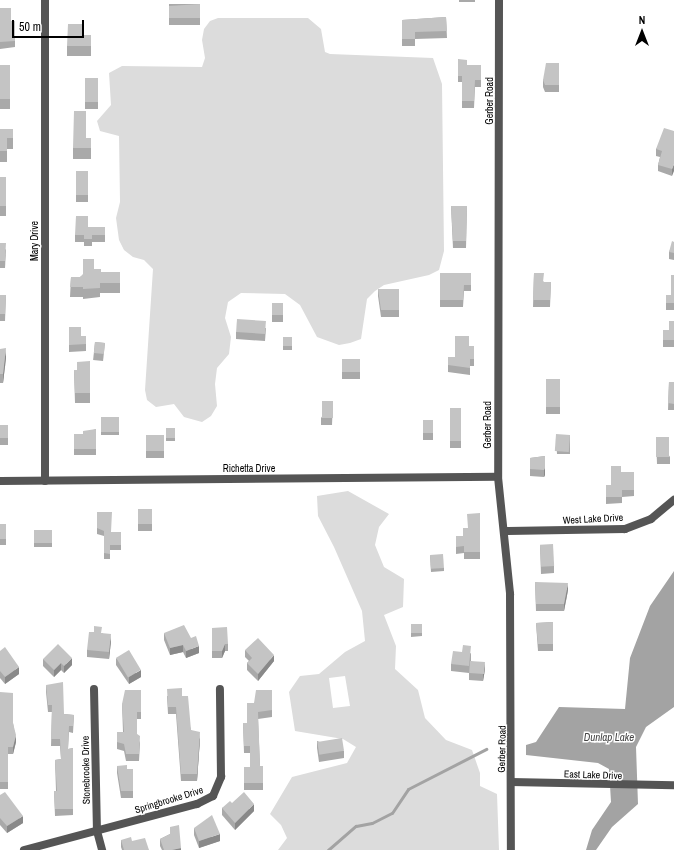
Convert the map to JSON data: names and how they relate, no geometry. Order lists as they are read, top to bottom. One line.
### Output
{"streets":{"street":["Gerber Road","Mary Drive","Richetta Drive","West Lake Drive","Stonebrooke Drive","East Lake Drive","Springbrooke Drive"]},"crossings":[["Gerber Road","Richetta Drive"],["Gerber Road","West Lake Drive"],["Gerber Road","East Lake Drive"],["Mary Drive","Richetta Drive"],["Stonebrooke Drive","Springbrooke Drive"]],"water":["Dunlap Lake"],"scale_bar":"50 m","north":"top"}
